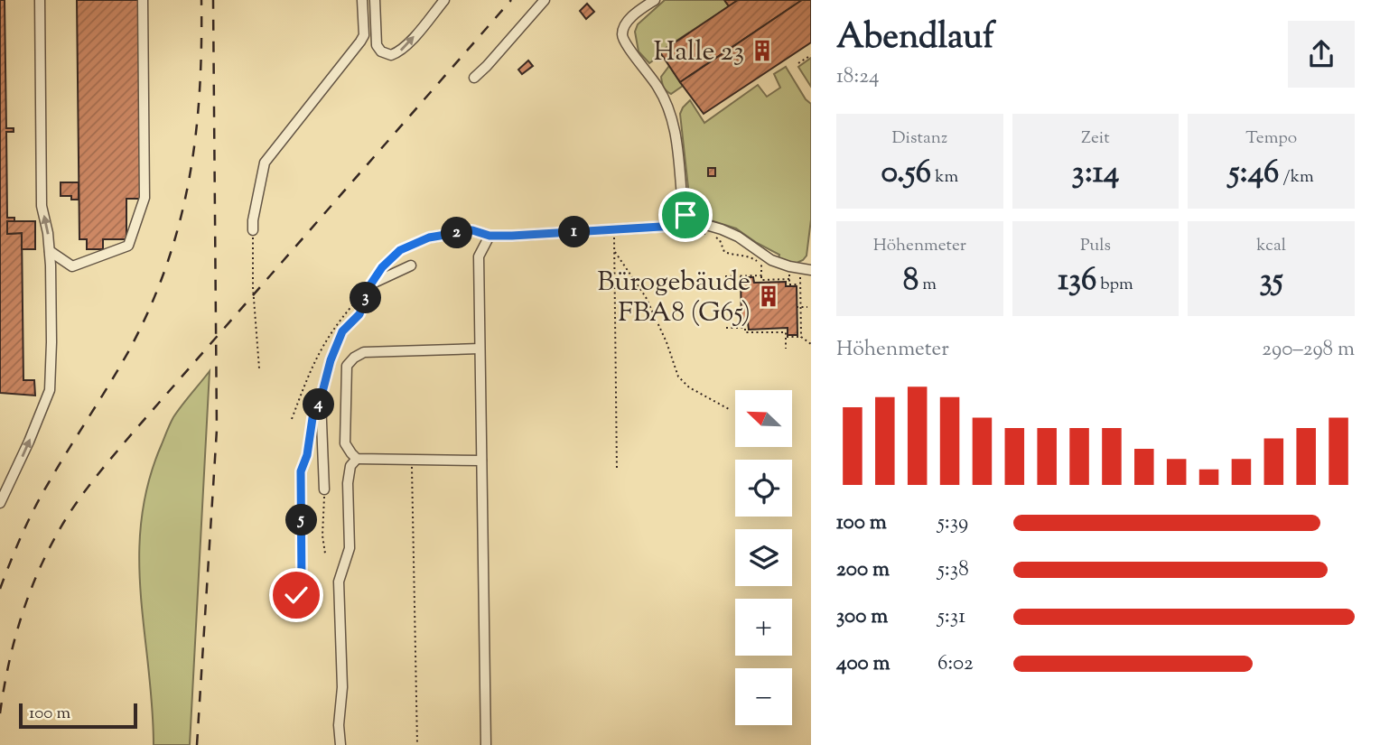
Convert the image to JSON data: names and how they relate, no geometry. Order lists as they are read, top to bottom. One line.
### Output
{"places":{"building":["Halle 23","Bürogebäude FBA8 (G65)"]},"scale_bar":"100 m","north":"top left","page":{"heading":["Abendlauf","18:24"],"stats":[["Distanz","0.56 km"],["Zeit","3:14"],["Tempo","5:46 /km"],["Höhenmeter","8 m"],["Puls","136 bpm"],["kcal","35"]],"pins":["1","2","3","4","5"],"chart":["Höhenmeter","290–298 m"],"map_buttons":["+","−"],"list":[{"name":"100 m","note":"5:39"},{"name":"200 m","note":"5:38"},{"name":"300 m","note":"5:31"},{"name":"400 m","note":"6:02"}],"scale":"100 m"}}
